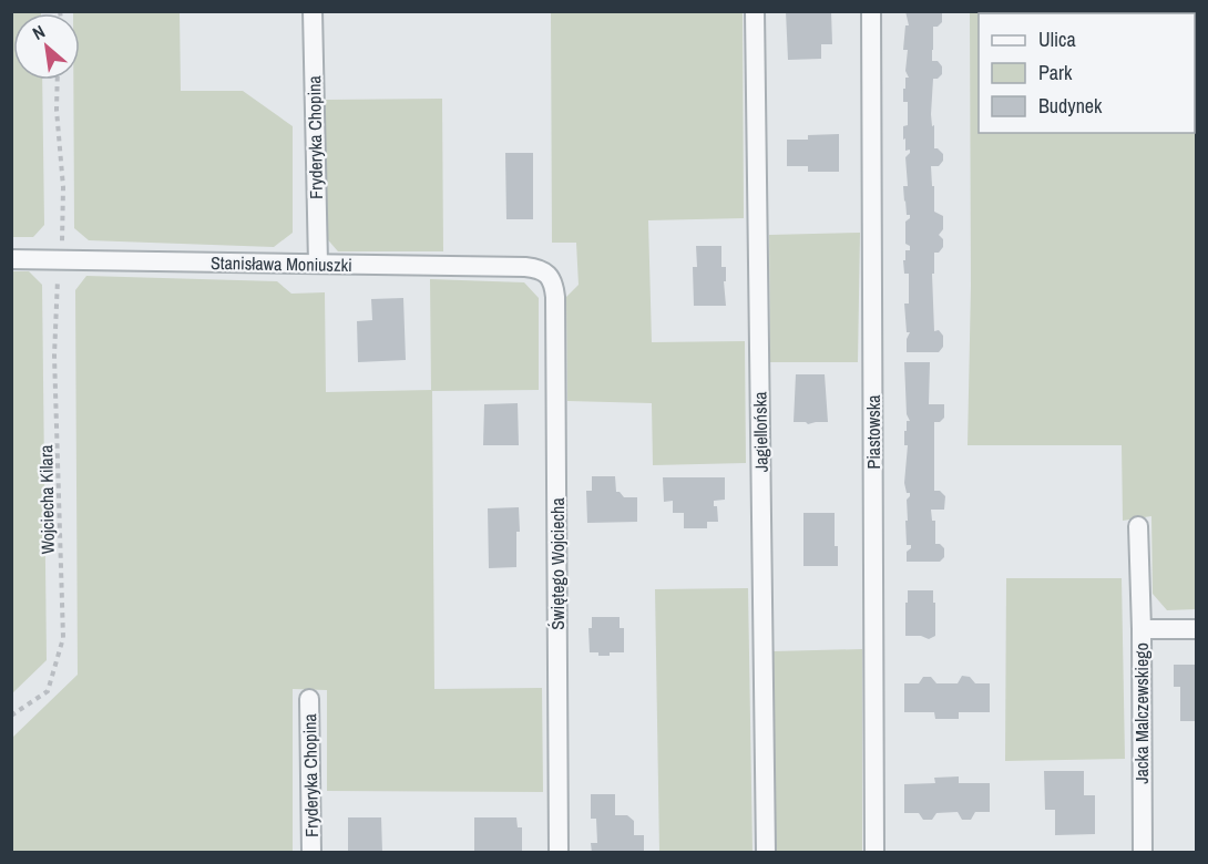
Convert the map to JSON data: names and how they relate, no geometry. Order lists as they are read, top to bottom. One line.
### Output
{"streets":{"street":["Fryderyka Chopina","Stanisława Moniuszki","Jagiellońska","Piastowska","Świętego Wojciecha","Jacka Malczewskiego"],"path":["Wojciecha Kilara"]},"crossings":[["Fryderyka Chopina","Stanisława Moniuszki"],["Stanisława Moniuszki","Wojciecha Kilara"],["Stanisława Moniuszki","Świętego Wojciecha"]],"legend":["Ulica","Park","Budynek"],"north":"top left"}
